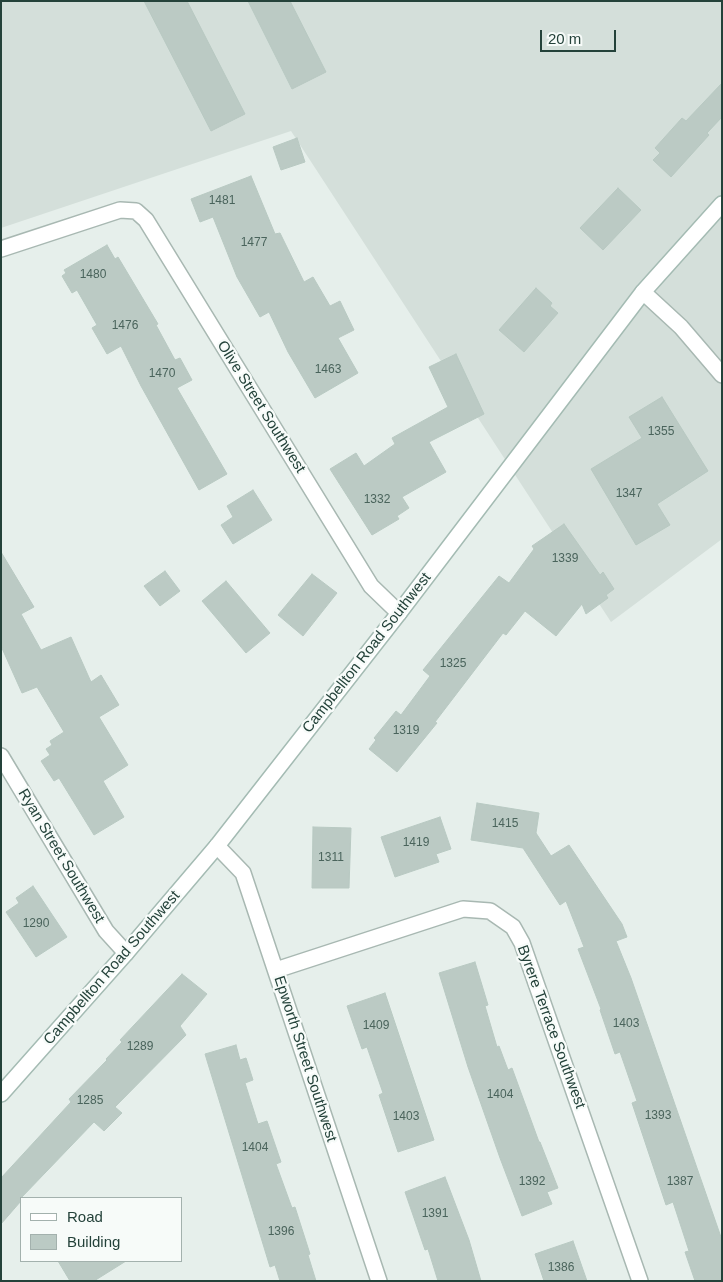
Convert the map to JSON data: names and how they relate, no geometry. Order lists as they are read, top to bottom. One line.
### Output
{"streets":{"street":["Olive Street Southwest","Campbellton Road Southwest","Ryan Street Southwest","Byrere Terrace Southwest","Epworth Street Southwest"]},"crossings":[["Olive Street Southwest","Campbellton Road Southwest"],["Campbellton Road Southwest","Ryan Street Southwest"],["Campbellton Road Southwest","Epworth Street Southwest"],["Byrere Terrace Southwest","Epworth Street Southwest"]],"house_numbers":["1481","1477","1480","1476","1463","1470","1355","1347","1332","1339","1325","1319","1415","1419","1311","1290","1403","1409","1289","1404","1285","1393","1403","1404","1392","1387","1391","1396","1386"],"legend":["Road","Building"],"scale_bar":"20 m"}
